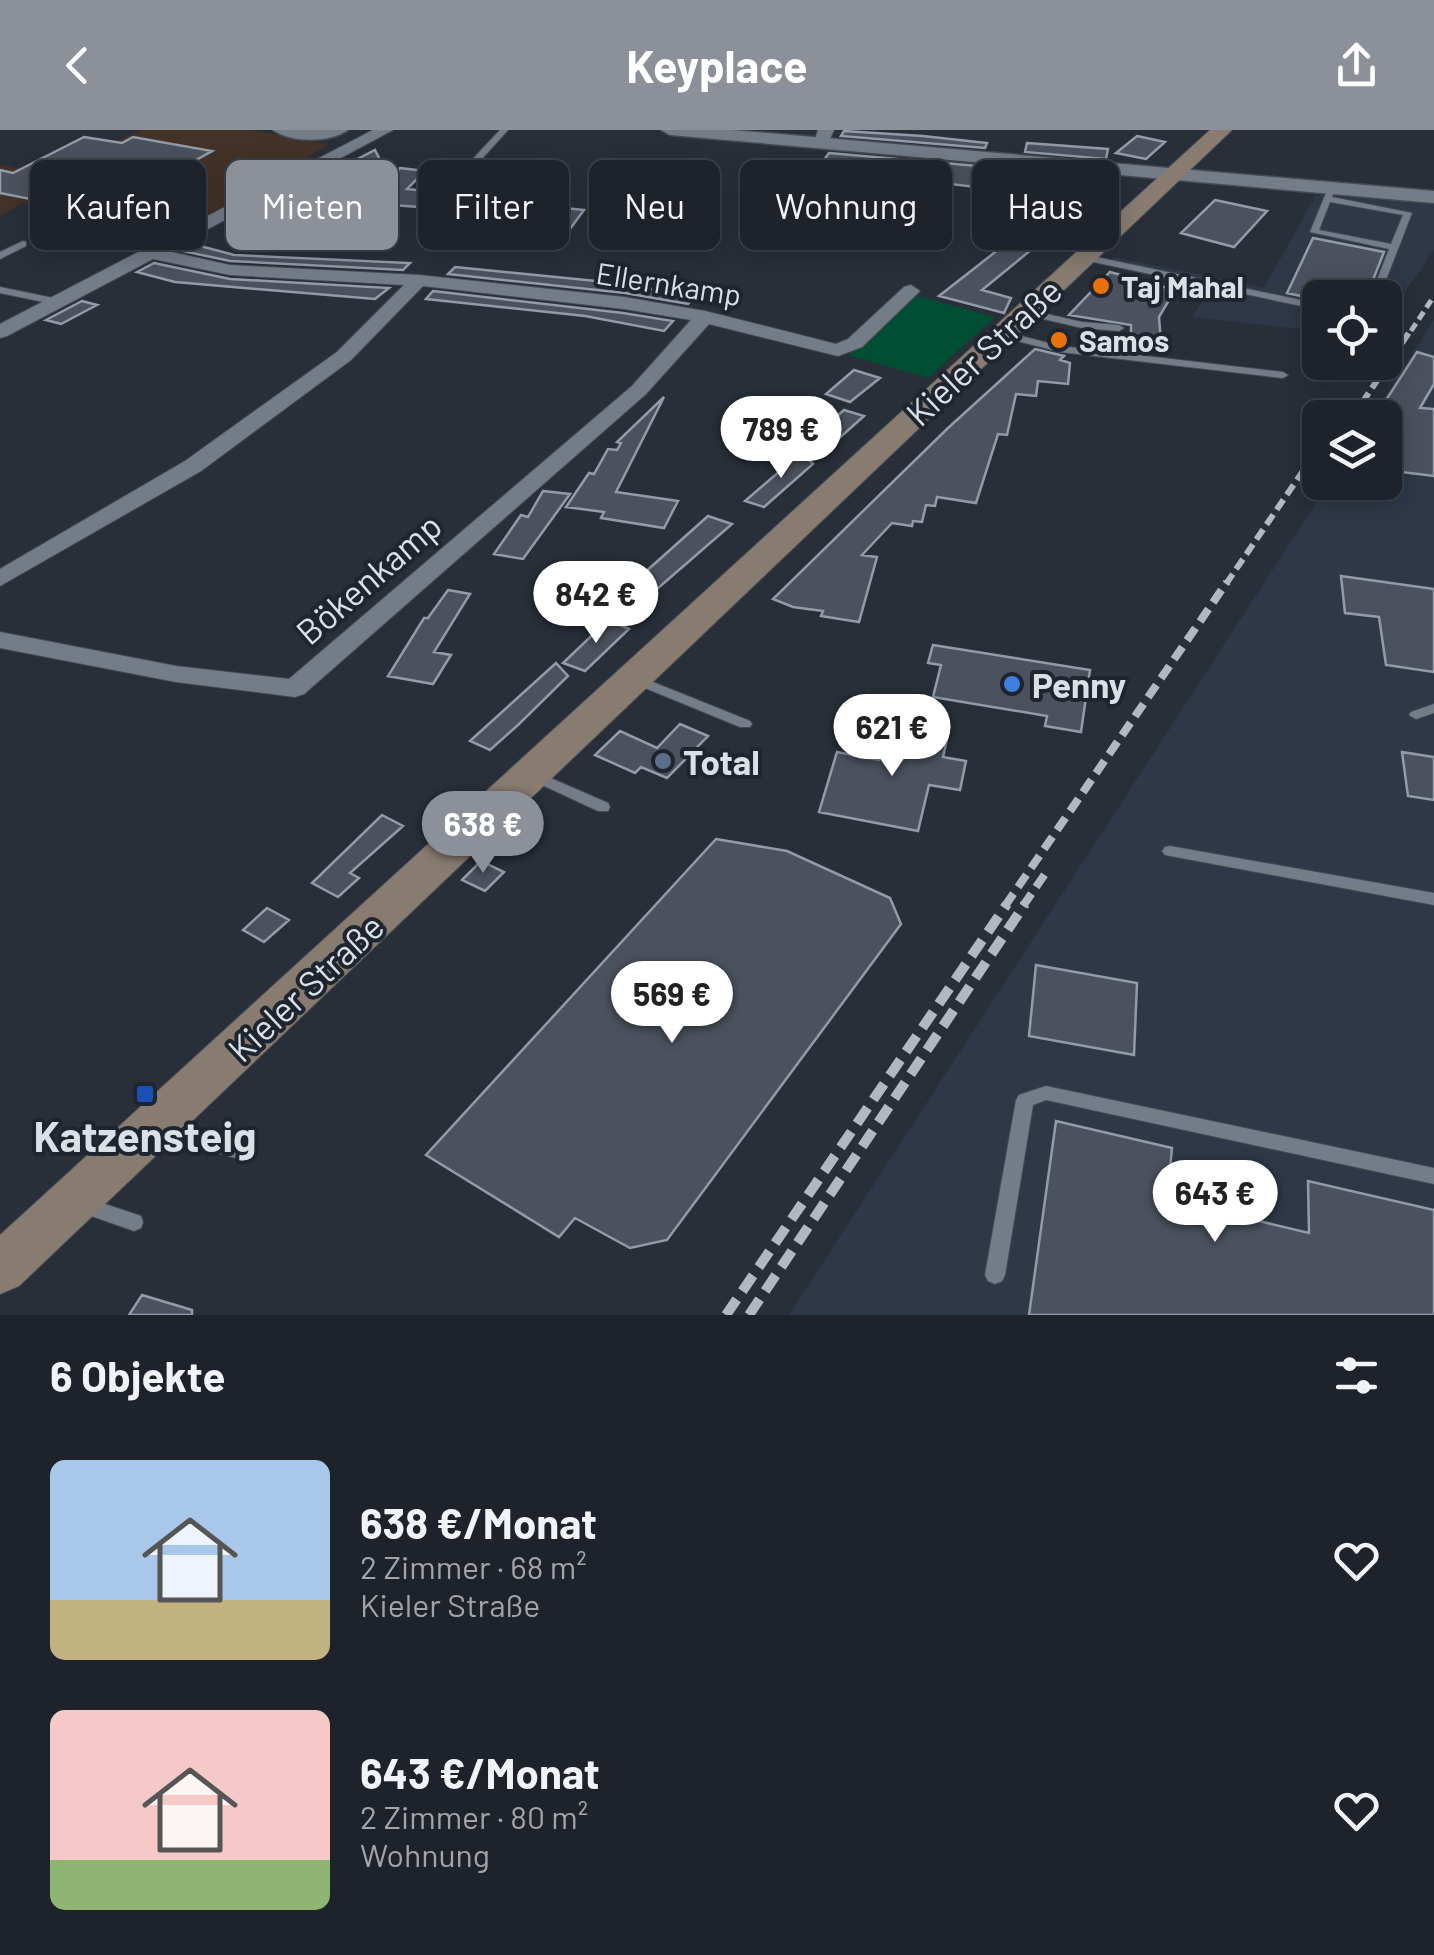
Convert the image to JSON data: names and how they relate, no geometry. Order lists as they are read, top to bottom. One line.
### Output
{"streets":{"main road":["Kieler Straße"],"street":["Ellernkamp","Bökenkamp"]},"crossings":[["Ellernkamp","Bökenkamp"]],"places":{"other":["Taj Mahal","Samos","Penny","Total"],"transit":["Katzensteig"]},"page":{"header":"Keyplace","chip":["Kaufen","Mieten","Filter","Neu","Wohnung","Haus"],"price":["789 €","842 €","621 €","638 €","569 €","643 €"],"heading":"6 Objekte","list":[{"name":"638 €/Monat","note":"2 Zimmer · 68 m² · Kieler Straße"},{"name":"643 €/Monat","note":"2 Zimmer · 80 m² · Wohnung"}]}}
